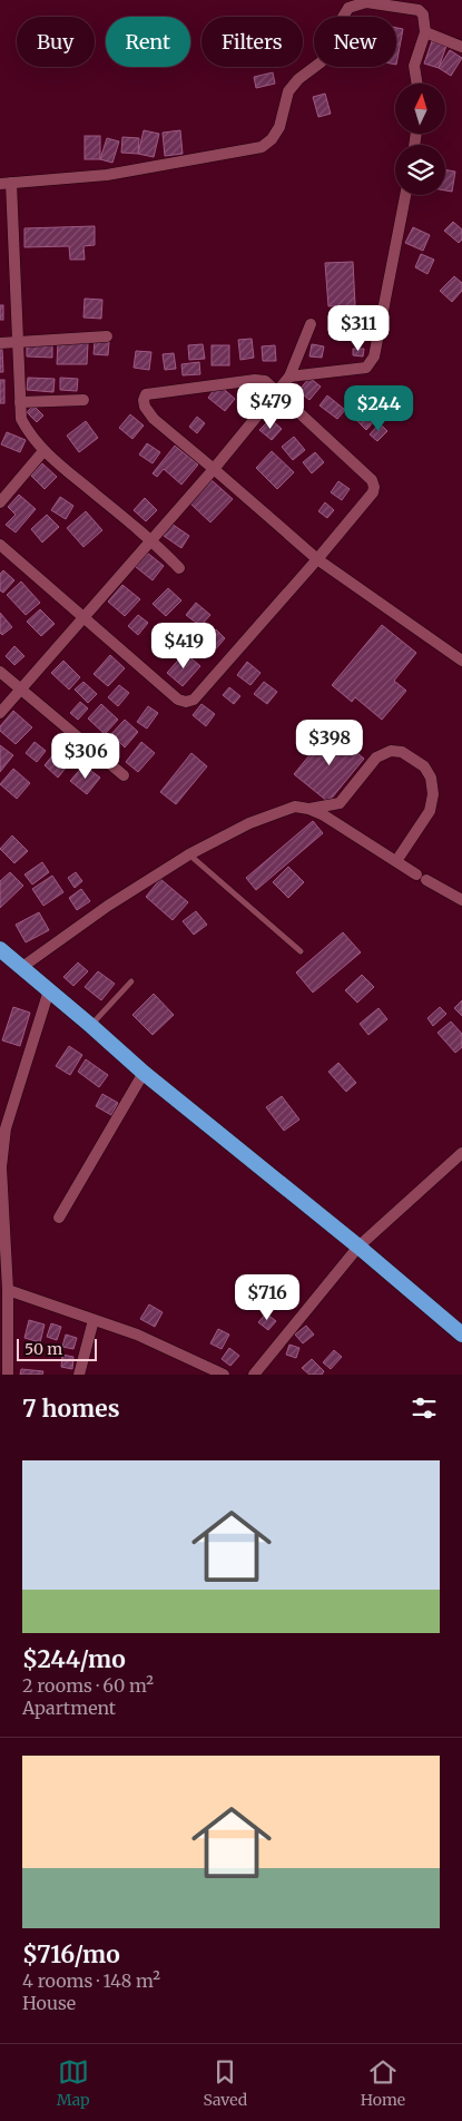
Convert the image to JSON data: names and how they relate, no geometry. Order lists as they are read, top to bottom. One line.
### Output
{"scale_bar":"50 m","north":"top","page":{"chip":["Buy","Rent","Filters","New"],"price":["$311","$479","$244","$419","$398","$306","$716"],"scale":"50 m","heading":"7 homes","list":[{"name":"$244/mo","note":"2 rooms · 60 m² · Apartment"},{"name":"$716/mo","note":"4 rooms · 148 m² · House"}],"tabs":["Map","Saved","Home"]}}
